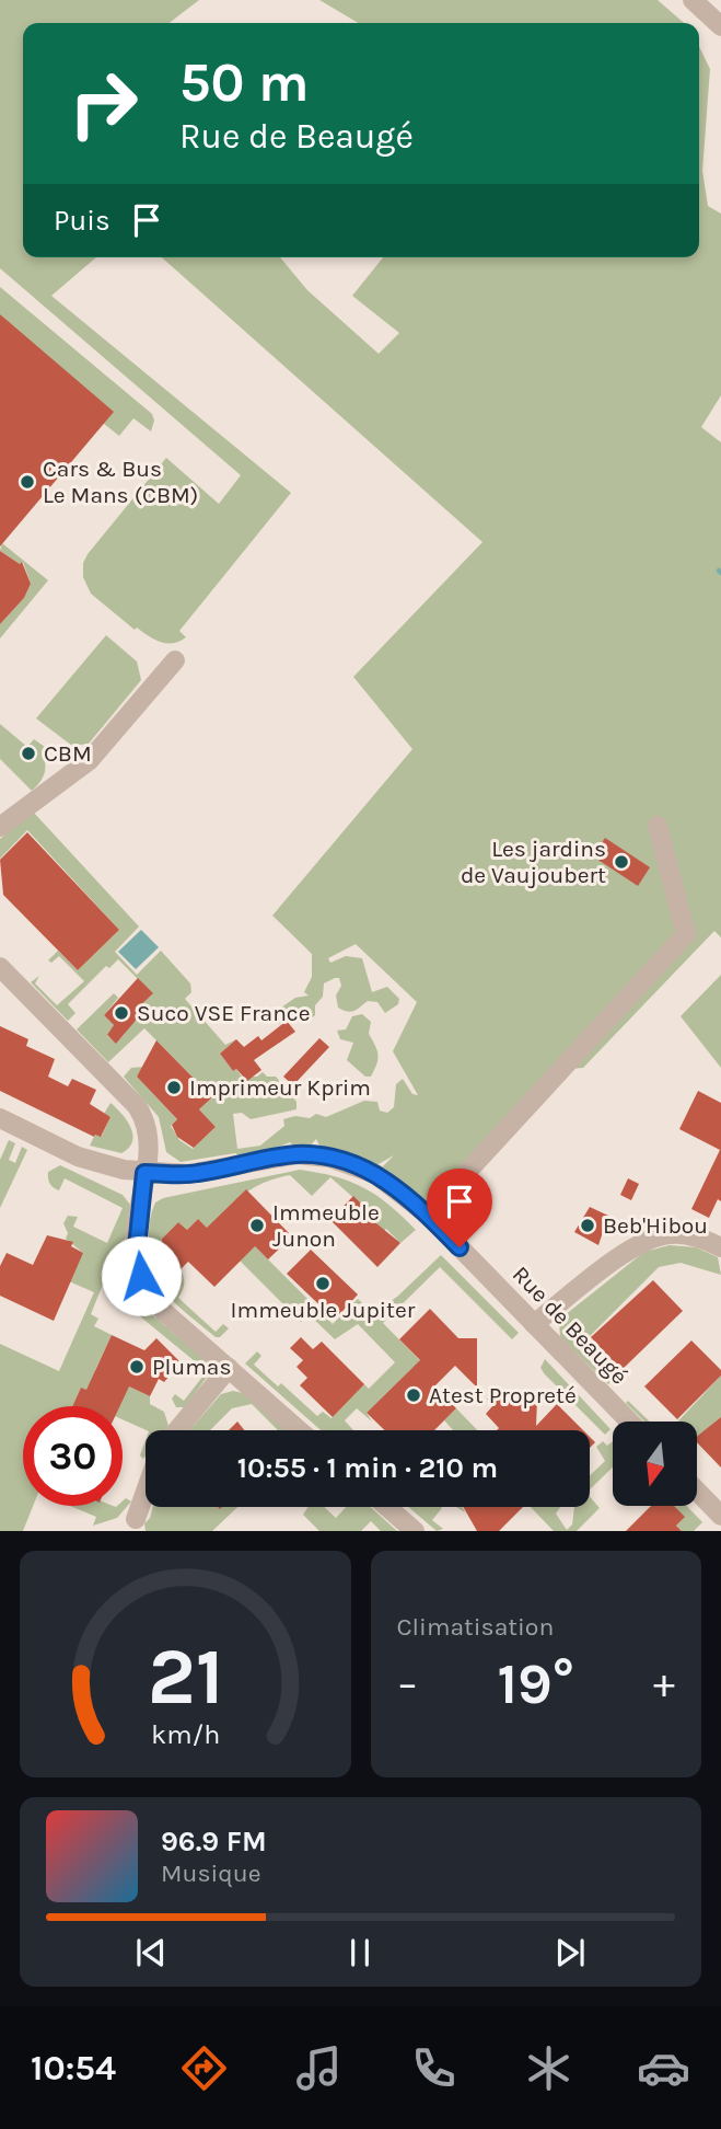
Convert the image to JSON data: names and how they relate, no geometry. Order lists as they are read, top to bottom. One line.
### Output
{"streets":{"street":["Rue de Beaugé"]},"places":["Cars & Bus Le Mans (CBM)","CBM","Les jardins de Vaujoubert","Suco VSE France","Imprimeur Kprim","Immeuble Junon","Beb'Hibou","Immeuble Jupiter","Plumas","Atest Propreté"],"north":"bottom","page":{"turn":["50 m","Rue de Beaugé"],"then":"Puis","limit":"30","trip":"10:55 · 1 min · 210 m","tile":"Climatisation","heat":["−","19°","+"],"song":["96.9 FM","Musique"],"tabs":"10:54","gauge":["21","km/h"]}}
